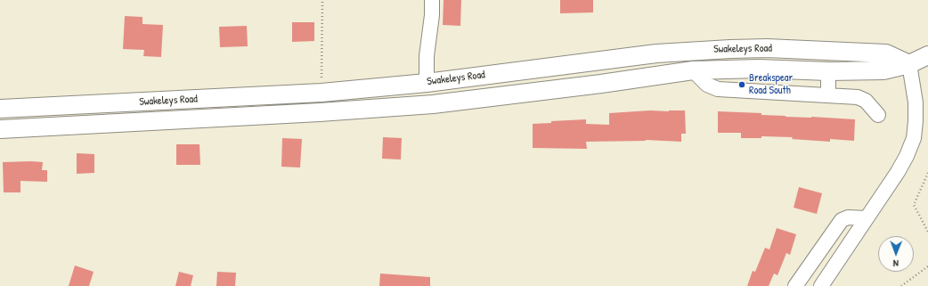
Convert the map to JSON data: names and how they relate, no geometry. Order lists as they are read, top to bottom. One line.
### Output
{"streets":{"main road":["Swakeleys Road"]},"places":["Breakspear Road South"],"north":"bottom"}
